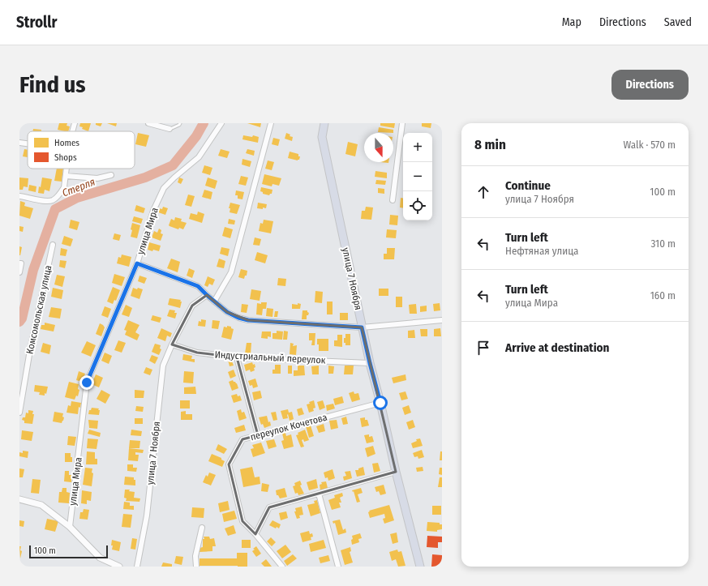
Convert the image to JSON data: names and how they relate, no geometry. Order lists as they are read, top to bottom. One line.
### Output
{"streets":{"main road":["улица 7 Ноября"],"street":["улица Мира","Комсомольская улица","Индустриальный переулок","переулок Кочетова"]},"crossings":[["улица 7 Ноября","Индустриальный переулок"],["улица 7 Ноября","переулок Кочетова"]],"water":["Стерля"],"legend":["Homes","Shops"],"scale_bar":"100 m","north":"bottom","page":{"header":"Strollr","nav":["Map","Directions","Saved"],"buttons":"Directions","title":"Find us","heading":["8 min","Walk · 570 m"],"map_buttons":["+","−"],"list":[["Continue","улица 7 Ноября","100 m"],["Turn left","Нефтяная улица","310 m"],["Turn left","улица Мира","160 m"],"Arrive at destination"],"scale":"100 m"}}
